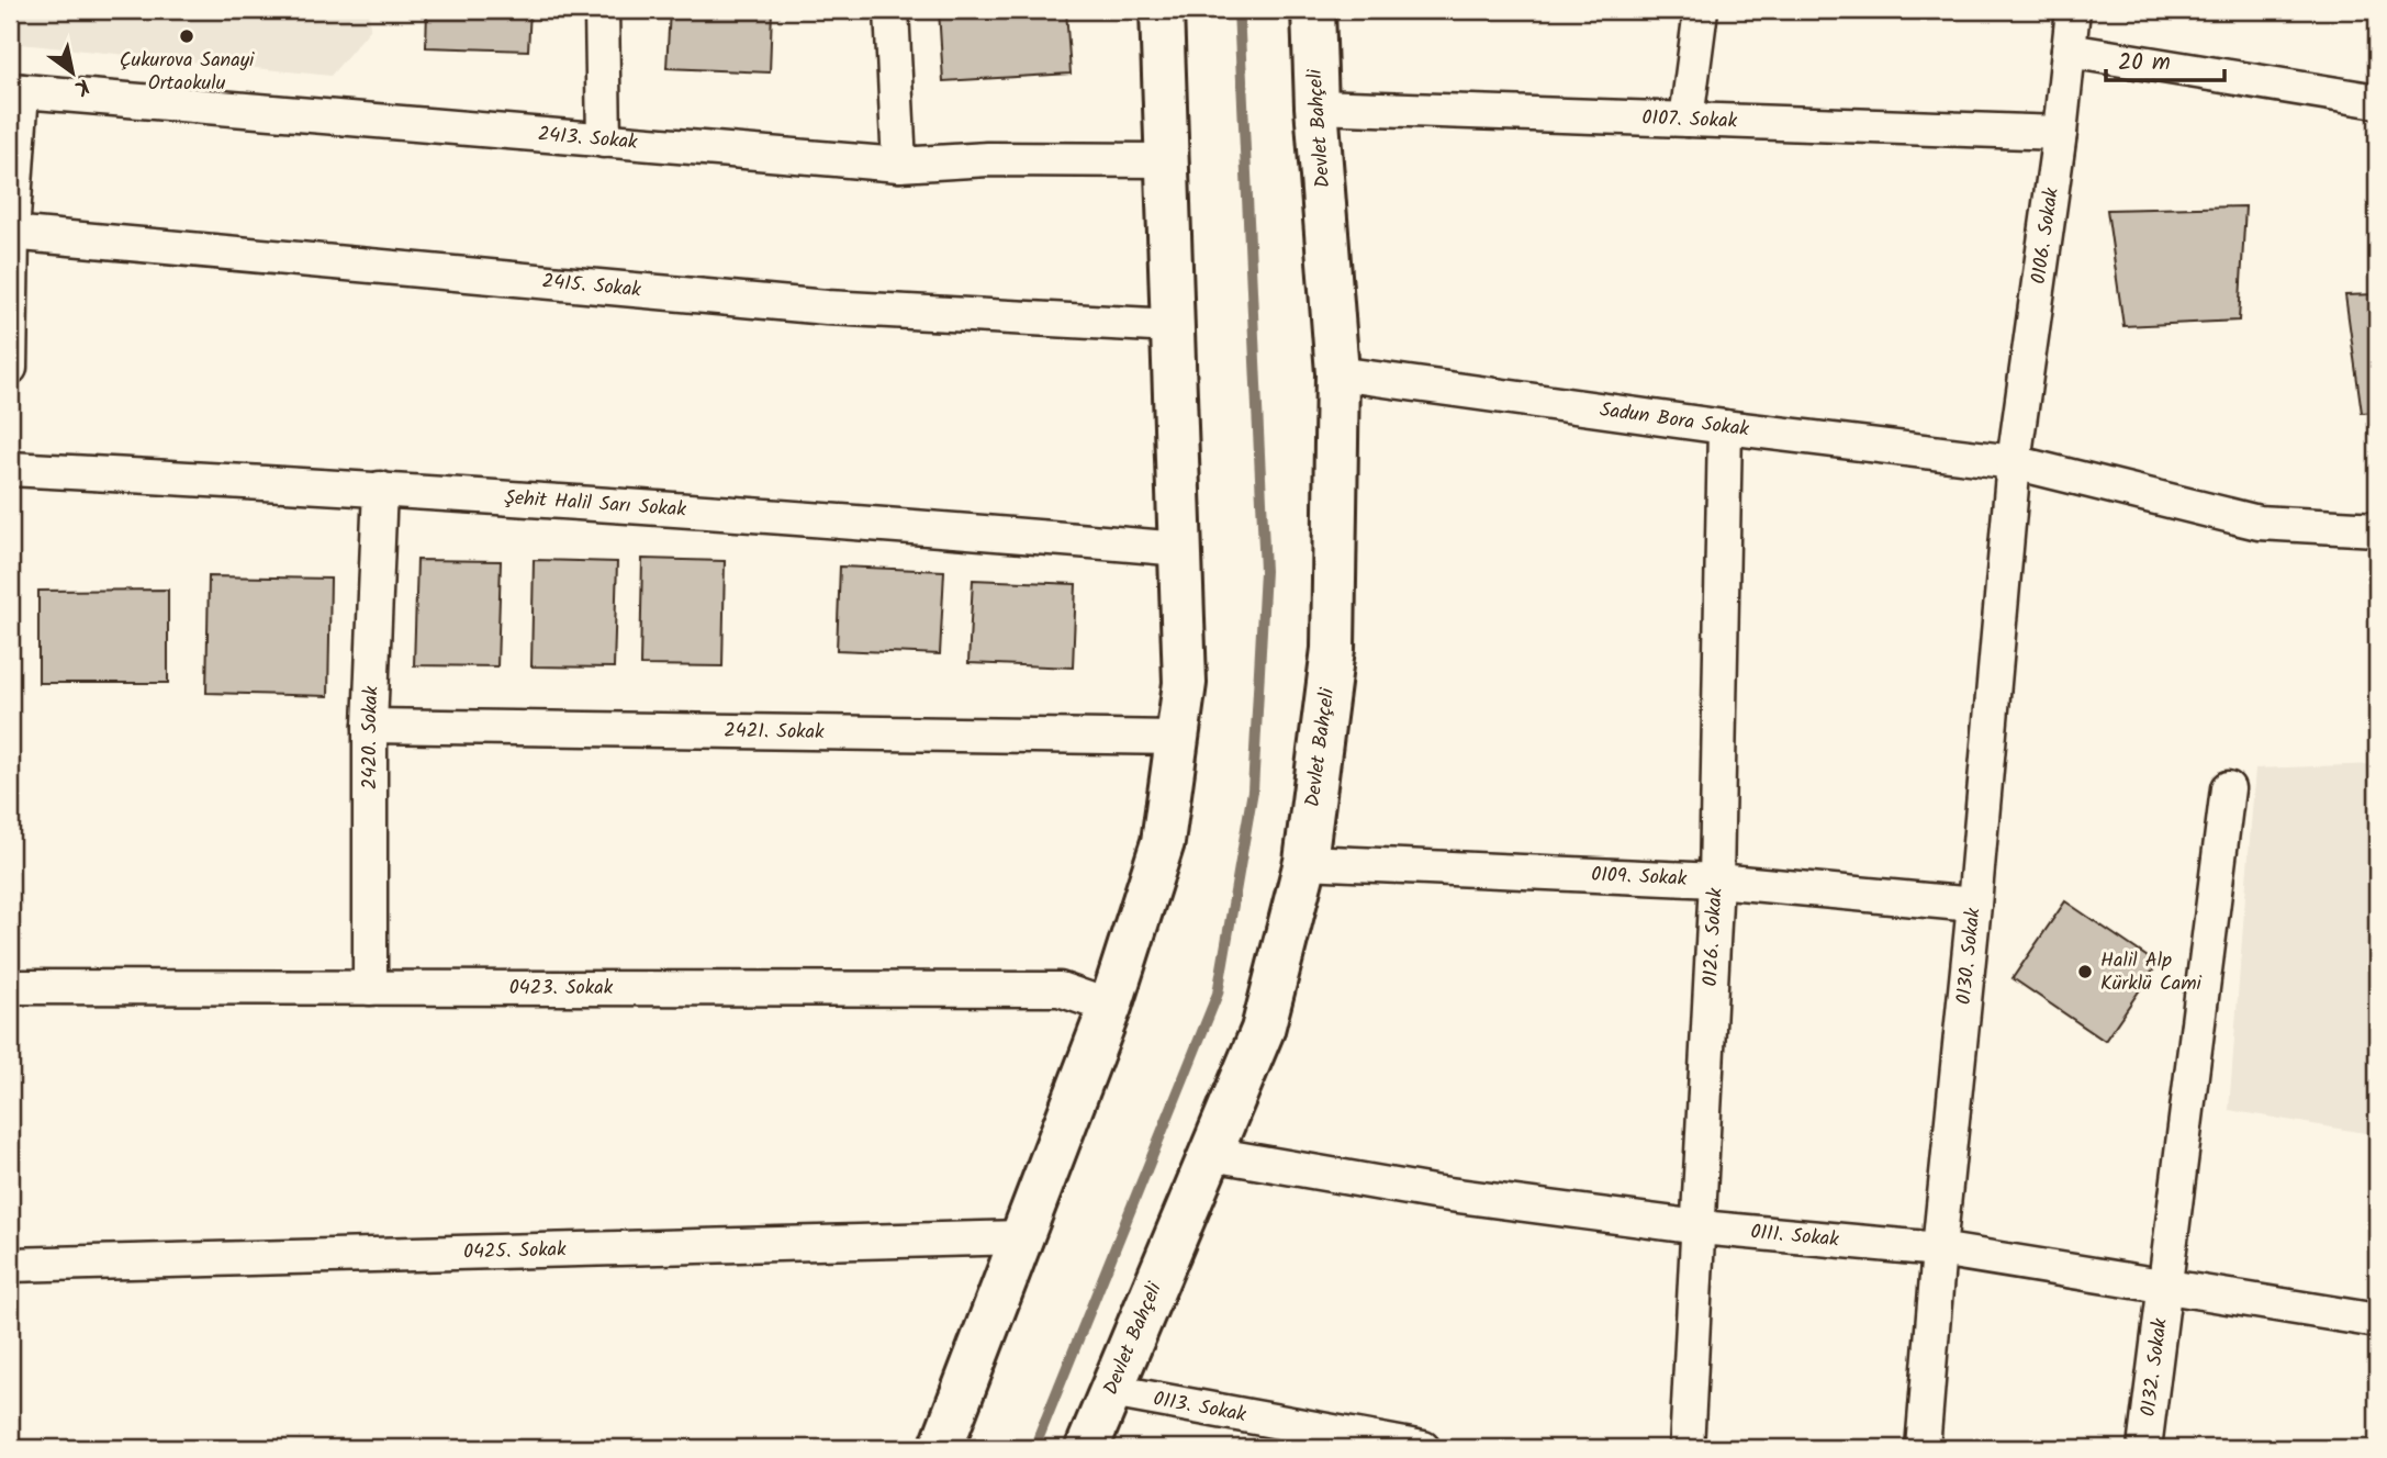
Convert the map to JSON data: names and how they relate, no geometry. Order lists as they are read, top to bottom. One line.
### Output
{"streets":{"street":["0107. Sokak","Devlet Bahçeli","2413. Sokak","0106. Sokak","2415. Sokak","Sadun Bora Sokak","Şehit Halil Sarı Sokak","2421. Sokak","2420. Sokak","0109. Sokak","0126. Sokak","0130. Sokak","0423. Sokak","0111. Sokak","0425. Sokak","0132. Sokak","0113. Sokak"]},"crossings":[["0107. Sokak","Devlet Bahçeli"],["0107. Sokak","0106. Sokak"],["Devlet Bahçeli","Sadun Bora Sokak"],["Devlet Bahçeli","0109. Sokak"],["Devlet Bahçeli","0111. Sokak"],["Devlet Bahçeli","0113. Sokak"],["0106. Sokak","Sadun Bora Sokak"],["0106. Sokak","0130. Sokak"],["Sadun Bora Sokak","0126. Sokak"],["Sadun Bora Sokak","0130. Sokak"],["Şehit Halil Sarı Sokak","2420. Sokak"],["2421. Sokak","2420. Sokak"],["2420. Sokak","0423. Sokak"],["0109. Sokak","0126. Sokak"],["0109. Sokak","0130. Sokak"],["0126. Sokak","0111. Sokak"],["0130. Sokak","0111. Sokak"],["0111. Sokak","0132. Sokak"]],"places":["Çukurova Sanayi Ortaokulu","Halil Alp Kürklü Cami"],"scale_bar":"20 m","north":"bottom right"}
